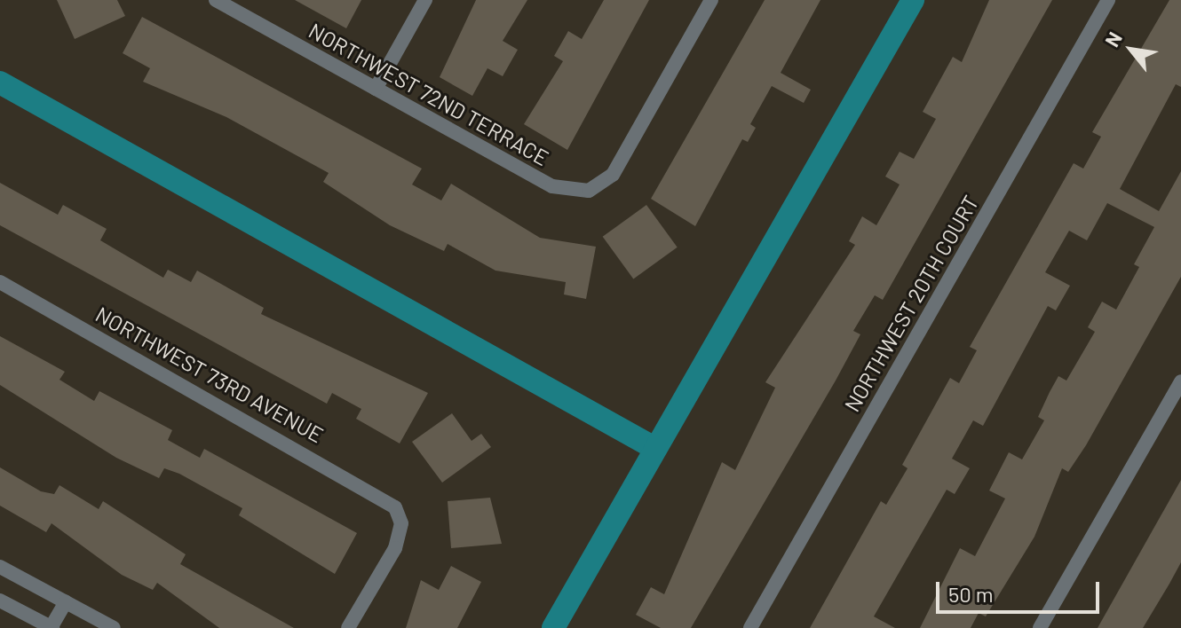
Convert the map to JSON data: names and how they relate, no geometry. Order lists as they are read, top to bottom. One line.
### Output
{"streets":{"street":["NORTHWEST 72ND TERRACE","NORTHWEST 20TH COURT","NORTHWEST 73RD AVENUE"]},"scale_bar":"50 m","north":"top left"}
